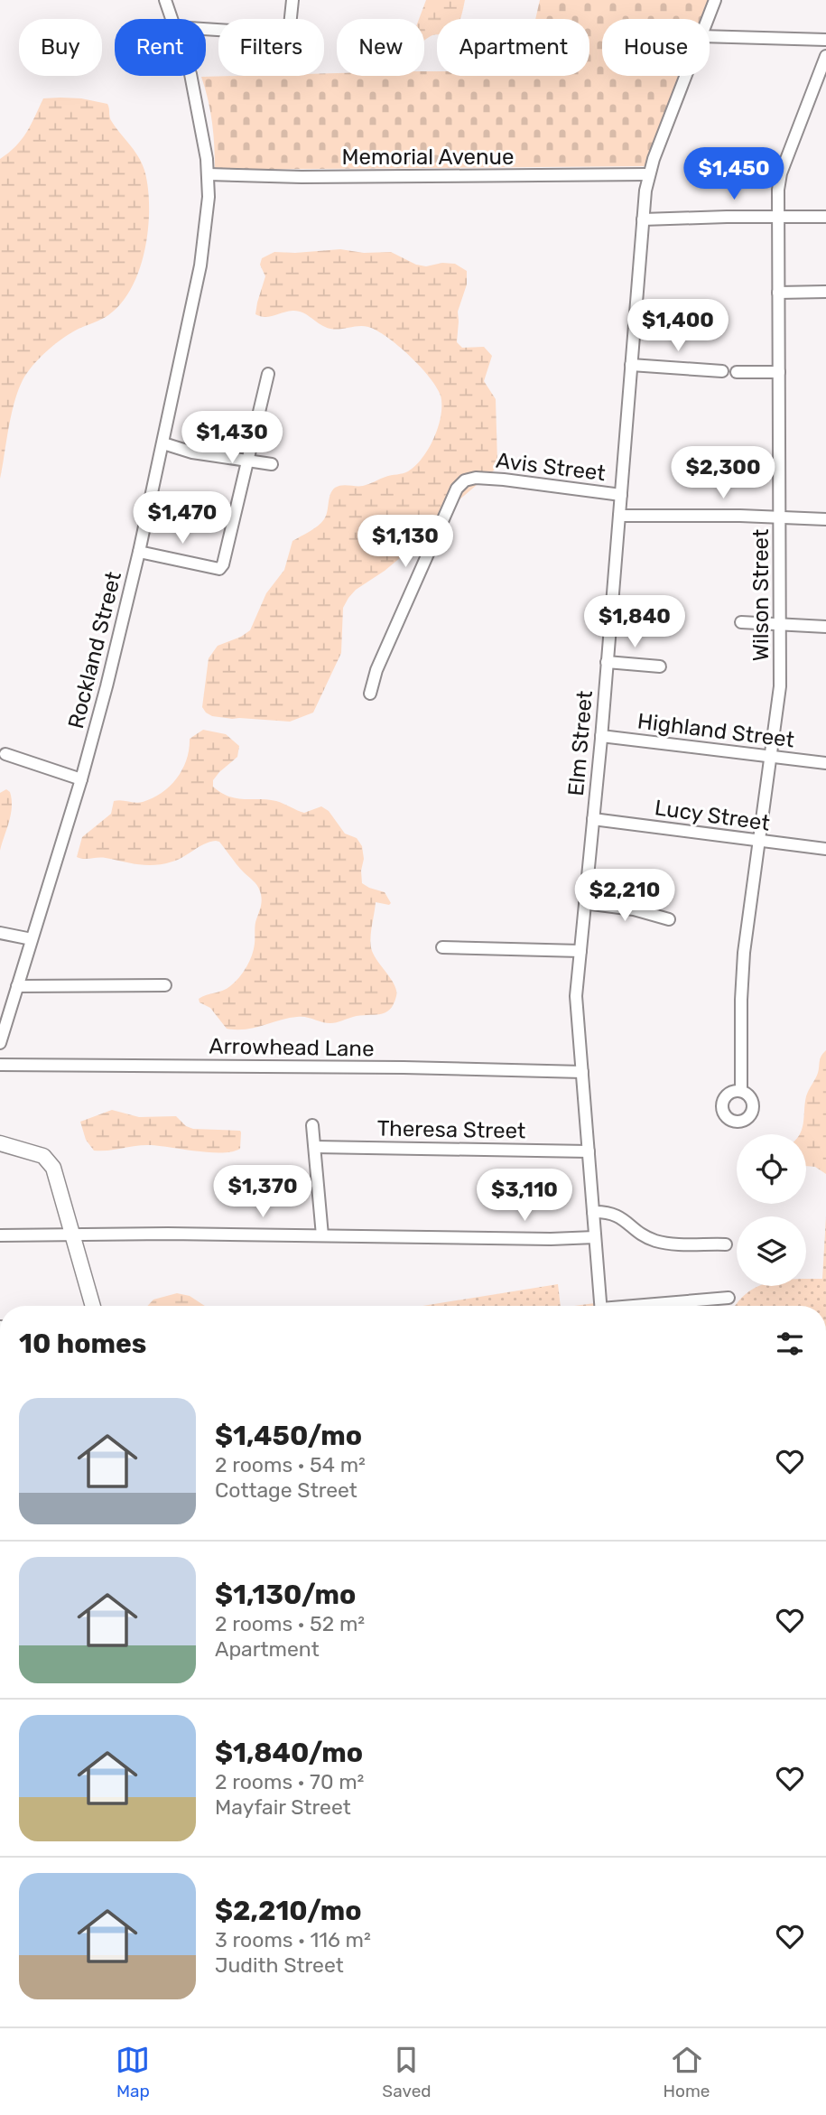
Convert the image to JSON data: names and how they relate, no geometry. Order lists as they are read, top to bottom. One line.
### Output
{"streets":{"street":["Memorial Avenue","Avis Street","Wilson Street","Rockland Street","Highland Street","Elm Street","Lucy Street","Arrowhead Lane","Theresa Street"]},"crossings":[["Memorial Avenue","Rockland Street"],["Memorial Avenue","Elm Street"],["Avis Street","Elm Street"],["Wilson Street","Highland Street"],["Wilson Street","Lucy Street"],["Highland Street","Elm Street"],["Elm Street","Lucy Street"],["Elm Street","Arrowhead Lane"],["Elm Street","Theresa Street"]],"page":{"chip":["Buy","Rent","Filters","New","Apartment","House"],"price":["$1,450","$1,400","$1,430","$2,300","$1,470","$1,130","$1,840","$2,210","$1,370","$3,110"],"heading":"10 homes","list":[{"name":"$1,450/mo","note":"2 rooms · 54 m² · Cottage Street"},{"name":"$1,130/mo","note":"2 rooms · 52 m² · Apartment"},{"name":"$1,840/mo","note":"2 rooms · 70 m² · Mayfair Street"},{"name":"$2,210/mo","note":"3 rooms · 116 m² · Judith Street"}],"tabs":["Map","Saved","Home"]}}
